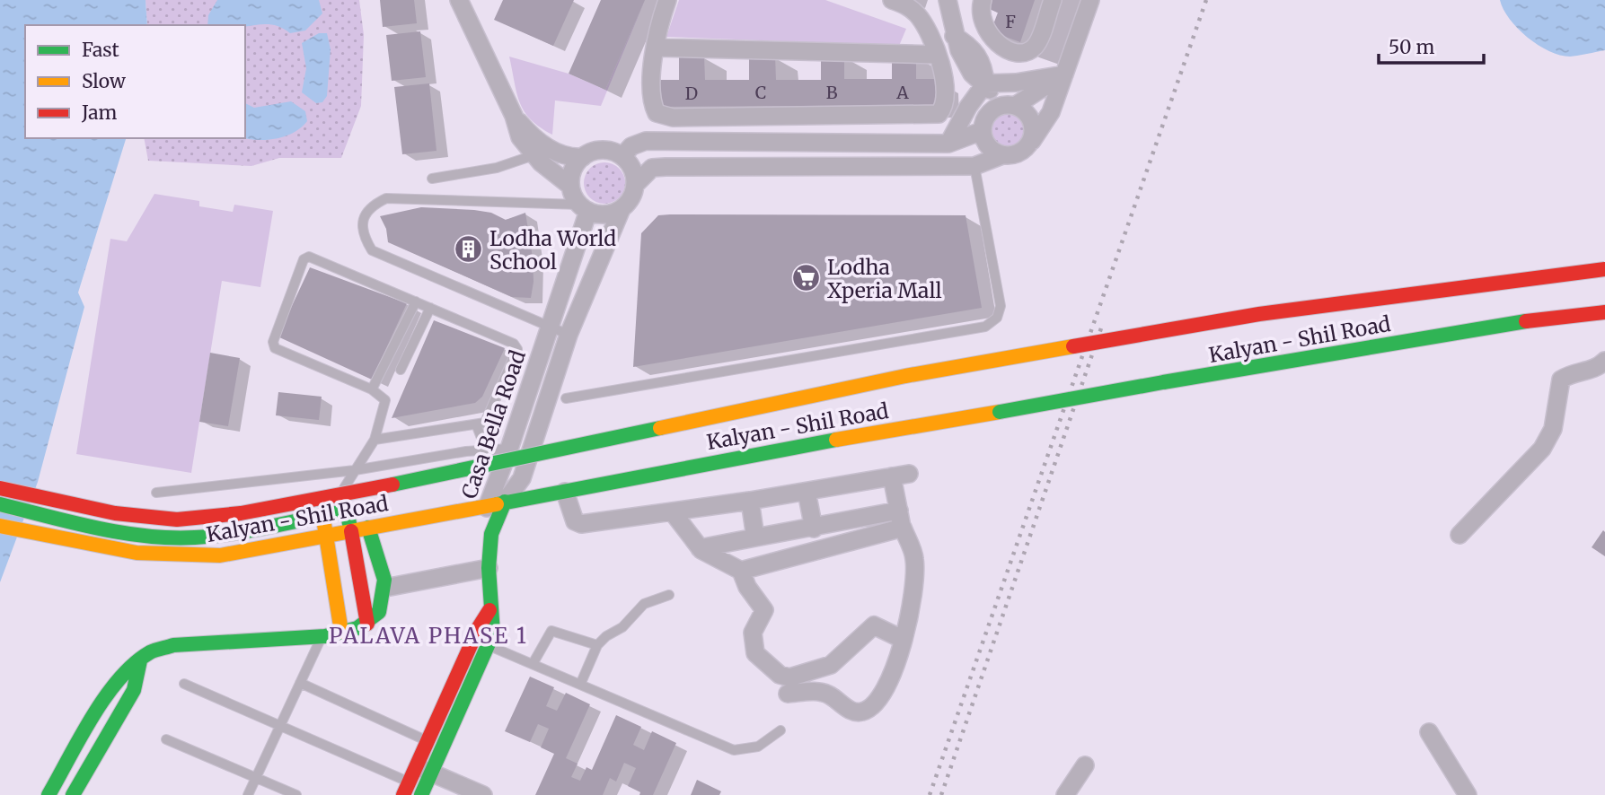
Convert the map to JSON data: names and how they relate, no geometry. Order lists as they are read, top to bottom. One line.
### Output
{"streets":{"main road":["Kalyan - Shil Road","Casa Bella Road"]},"crossings":[["Kalyan - Shil Road","Casa Bella Road"]],"districts":["PALAVA PHASE 1"],"places":{"building":["Lodha World School"],"supermarket":["Lodha Xperia Mall"]},"house_numbers":["F","C","B","A","D"],"legend":["Fast","Slow","Jam"],"scale_bar":"50 m"}
